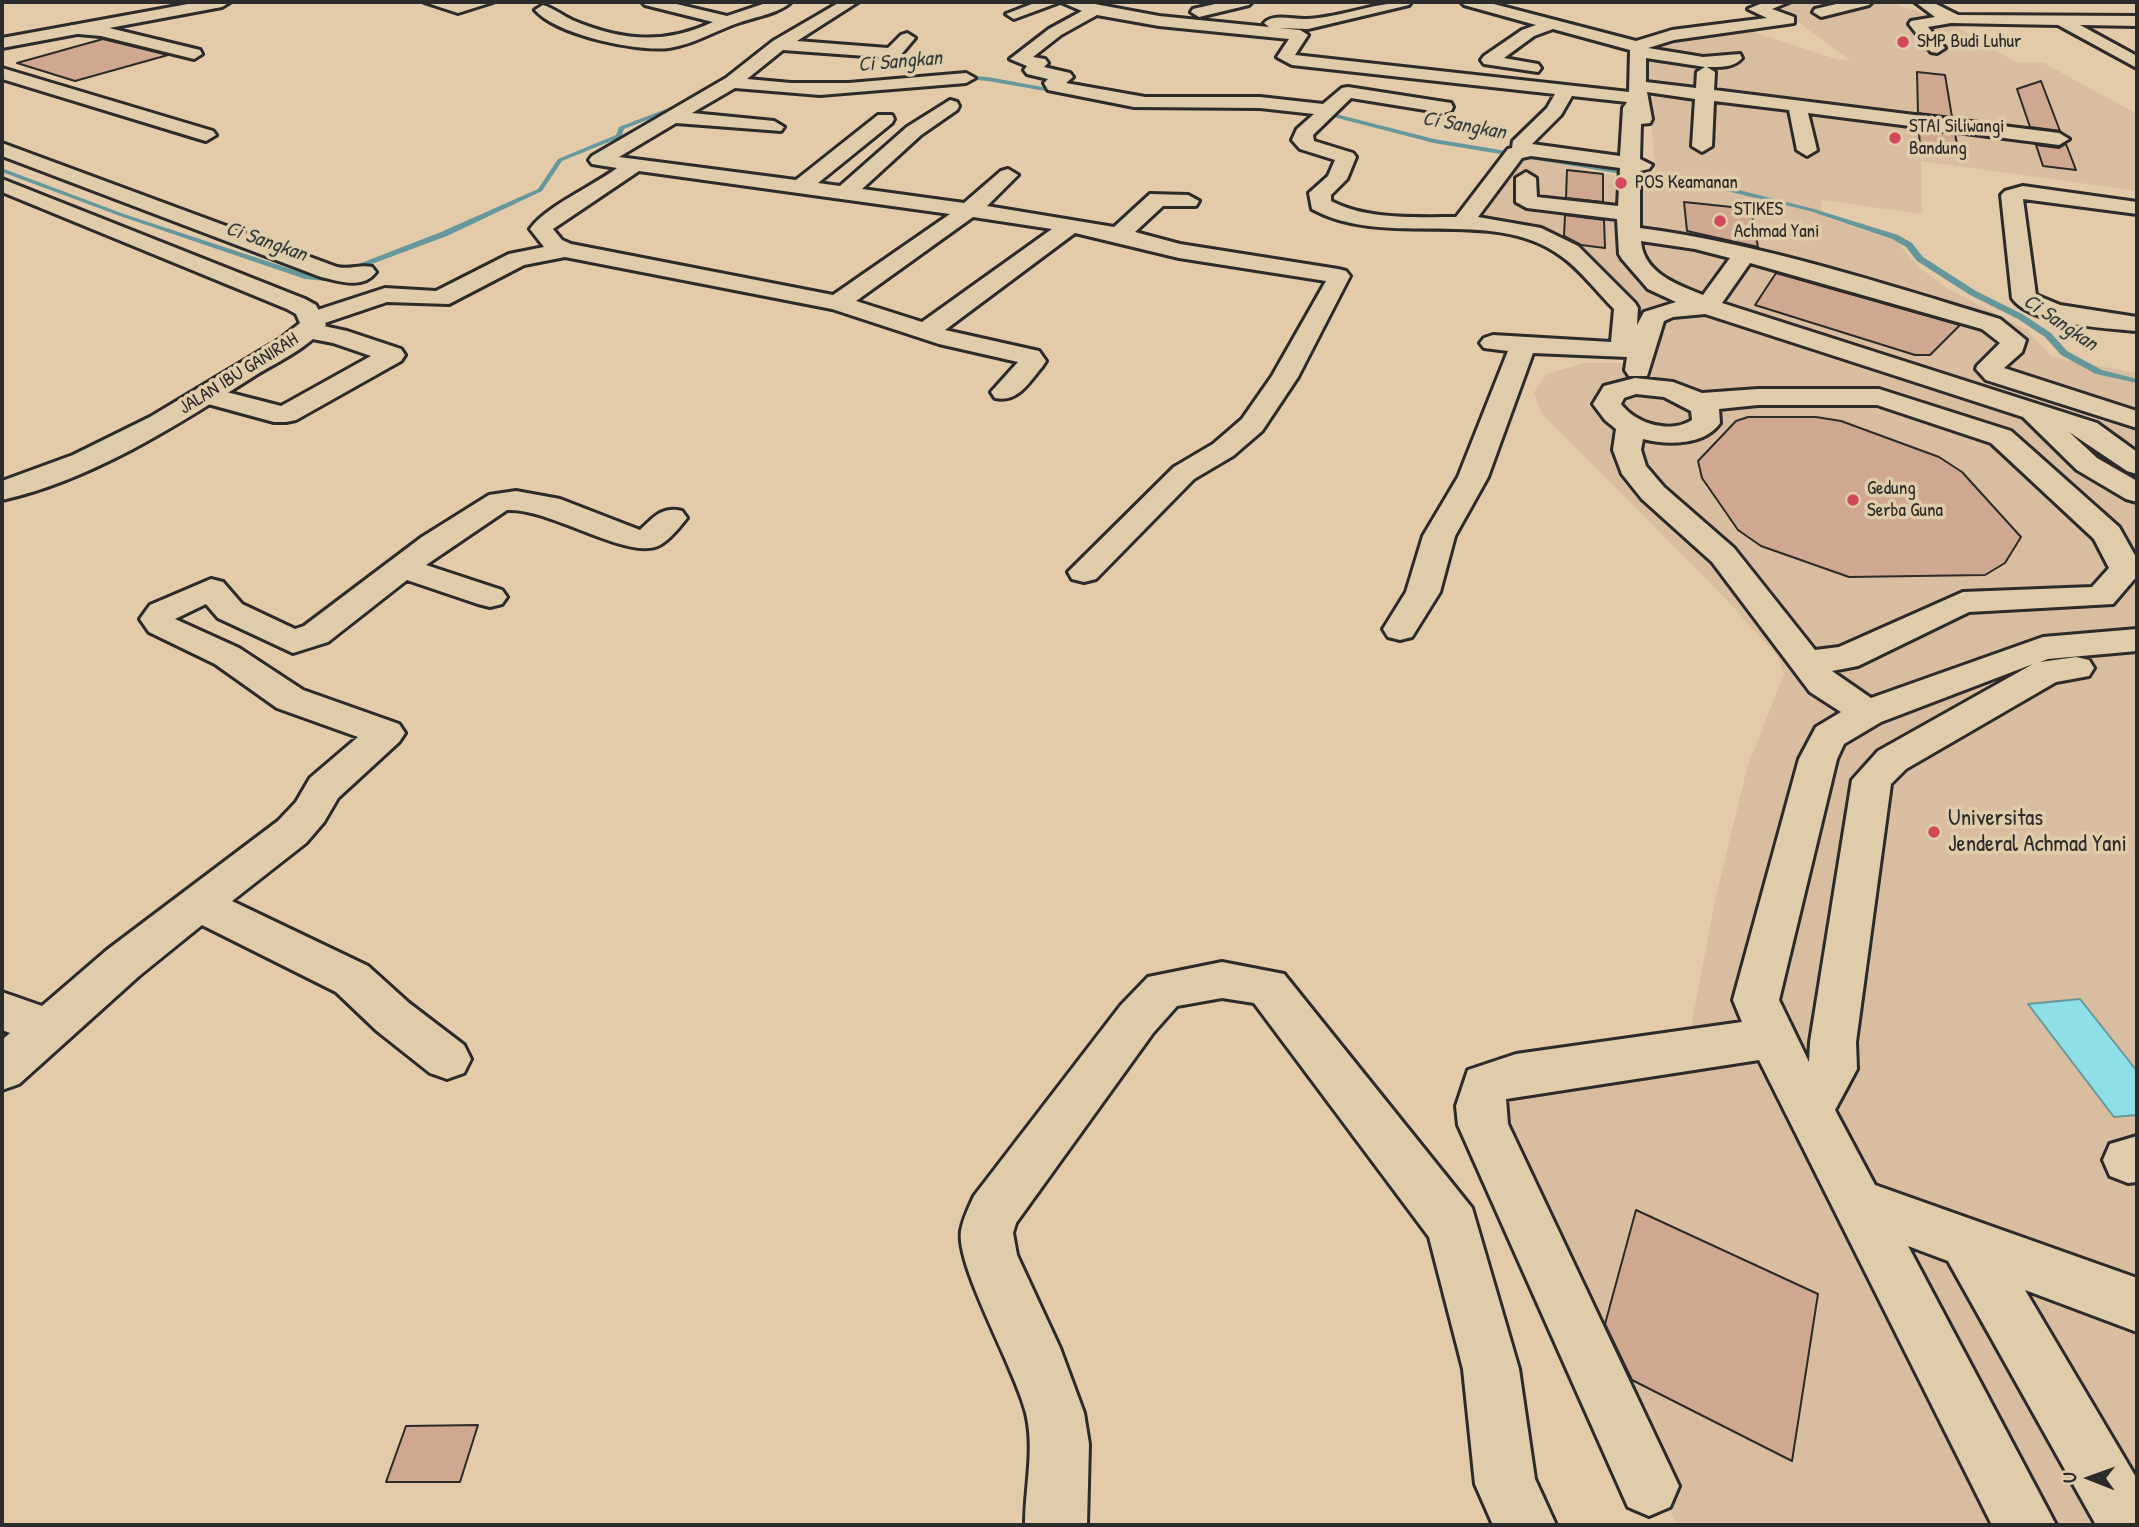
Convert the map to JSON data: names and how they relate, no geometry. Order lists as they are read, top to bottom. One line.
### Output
{"streets":{"street":["JALAN IBU GANIRAH"]},"water":["Ci Sangkan"],"places":["SMP Budi Luhur","STAI Siliwangi Bandung","POS Keamanan","STIKES Achmad Yani","Gedung Serba Guna","Universitas Jenderal Achmad Yani"],"north":"left"}
